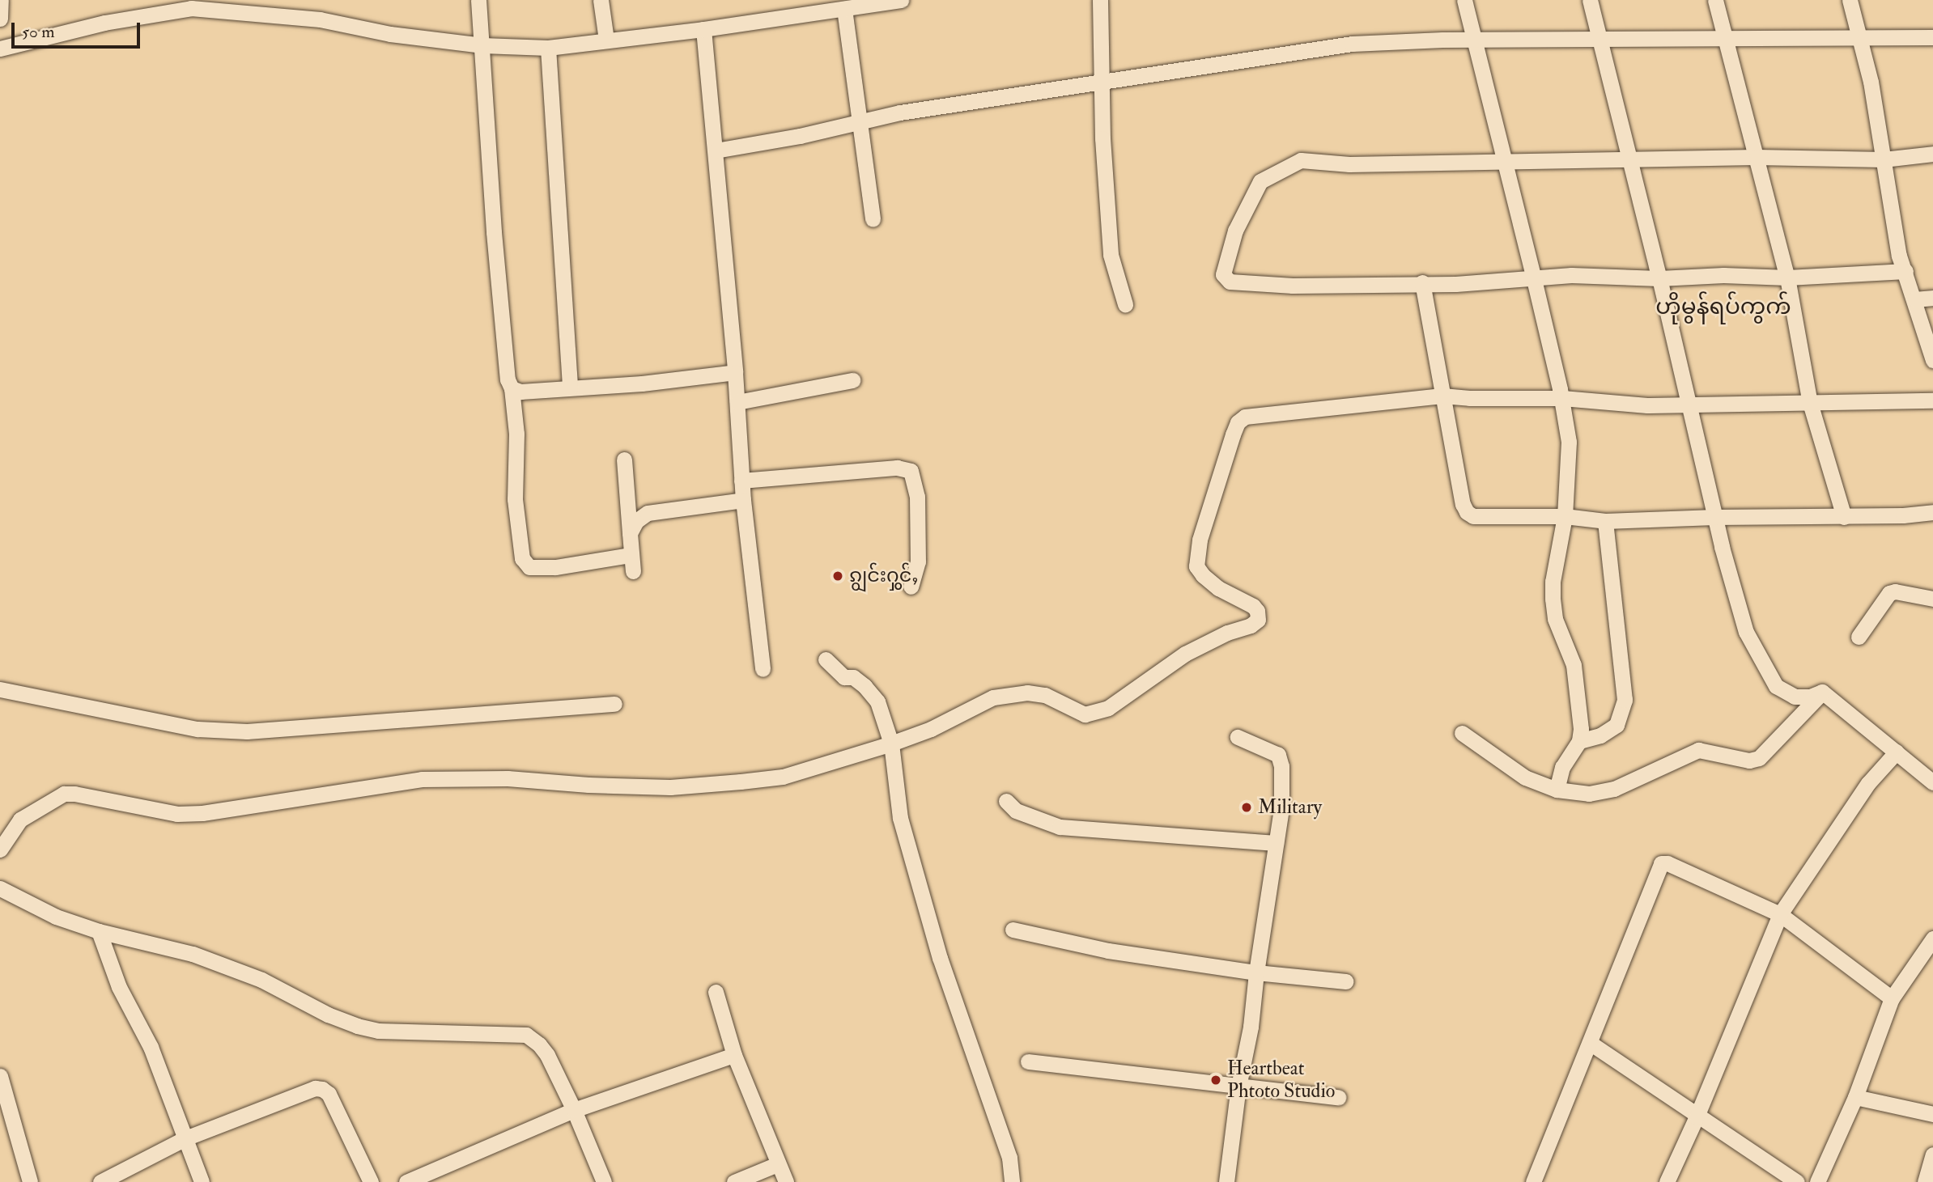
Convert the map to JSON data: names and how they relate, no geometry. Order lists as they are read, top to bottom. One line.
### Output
{"districts":["ဟိုမွန်ရပ်ကွက်"],"places":["ၵျွင်းႁွင်ႇ","Military","Heartbeat Phtoto Studio"],"scale_bar":"50 m"}
